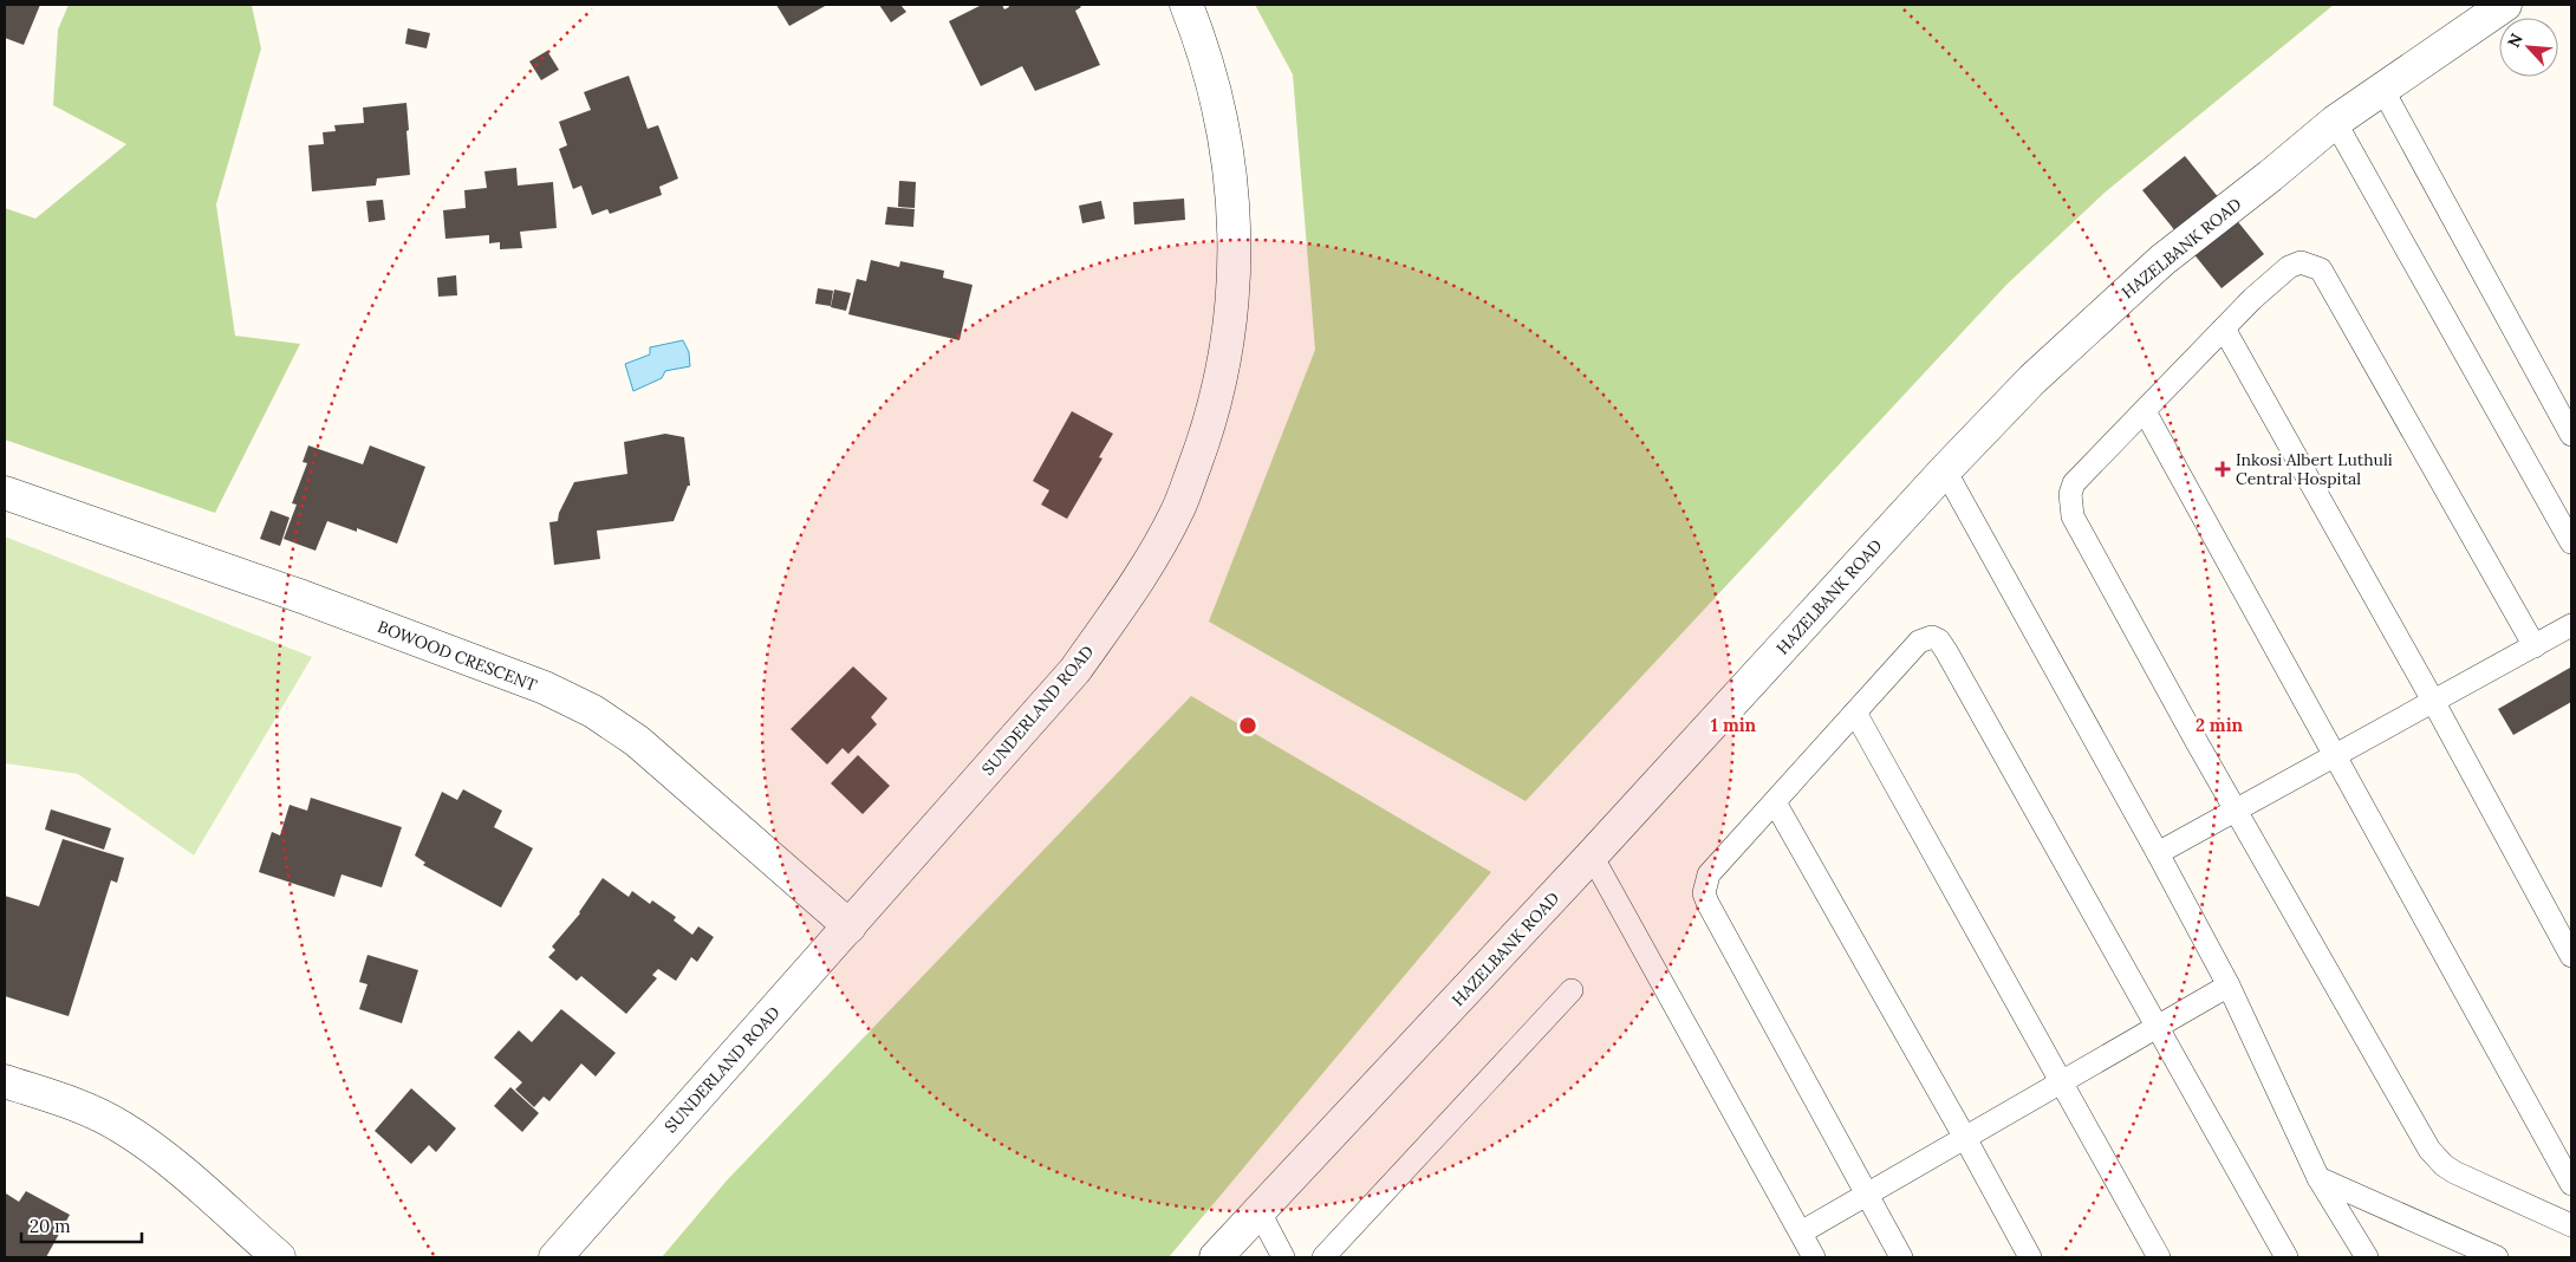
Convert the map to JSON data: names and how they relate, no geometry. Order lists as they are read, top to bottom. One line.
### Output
{"streets":{"street":["HAZELBANK ROAD","BOWOOD CRESCENT","SUNDERLAND ROAD"]},"crossings":[["BOWOOD CRESCENT","SUNDERLAND ROAD"]],"places":{"health":["Inkosi Albert Luthuli Central Hospital"]},"scale_bar":"20 m","north":"top left","rings":["1 min","2 min"]}
